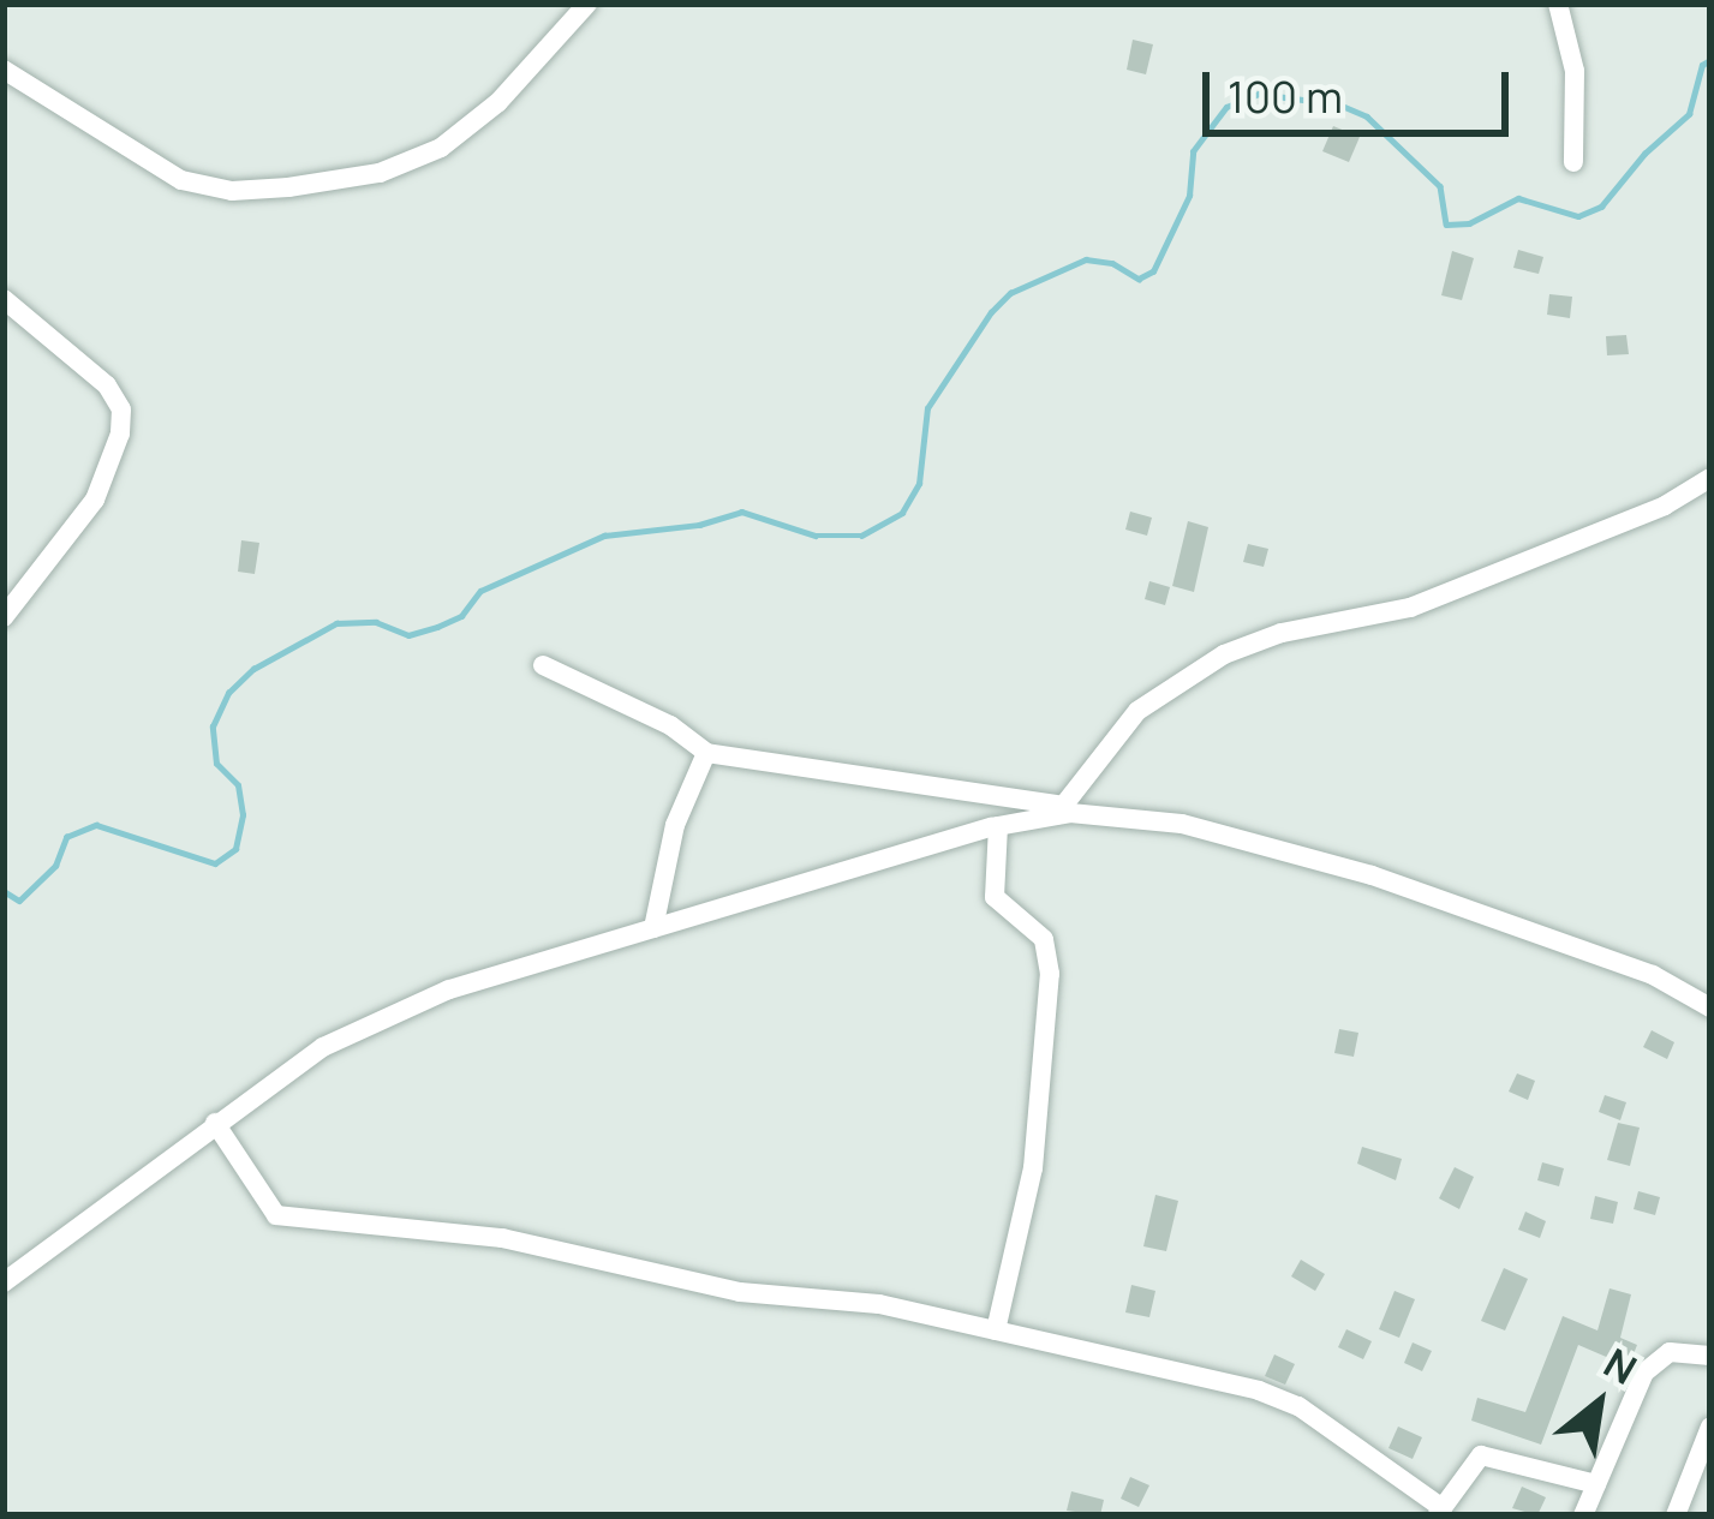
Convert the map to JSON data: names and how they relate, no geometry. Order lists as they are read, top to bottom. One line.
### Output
{"scale_bar":"100 m","north":"top right"}
